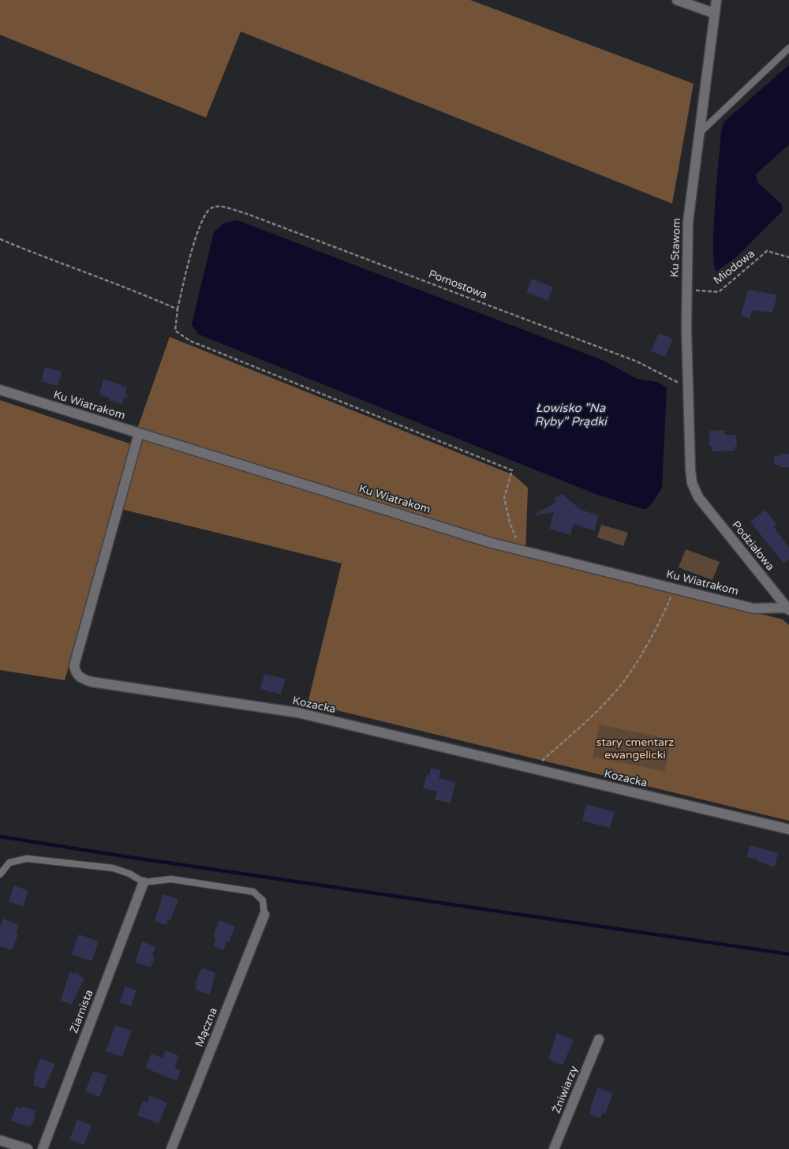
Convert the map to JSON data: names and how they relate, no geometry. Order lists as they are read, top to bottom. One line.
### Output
{"streets":{"street":["Ku Stawom","Ku Wiatrakom","Podziałowa","Kozacka","Ziarnista","Mączna","Żniwiarzy"],"path":["Miodowa","Pomostowa"]},"crossings":[["Ku Stawom","Miodowa"],["Ku Stawom","Pomostowa"],["Ku Stawom","Podziałowa"],["Ku Wiatrakom","Podziałowa"],["Ku Wiatrakom","Kozacka"]],"water":["Łowisko \"Na Ryby\" Prądki"],"parks":["stary cmentarz ewangelicki"]}
